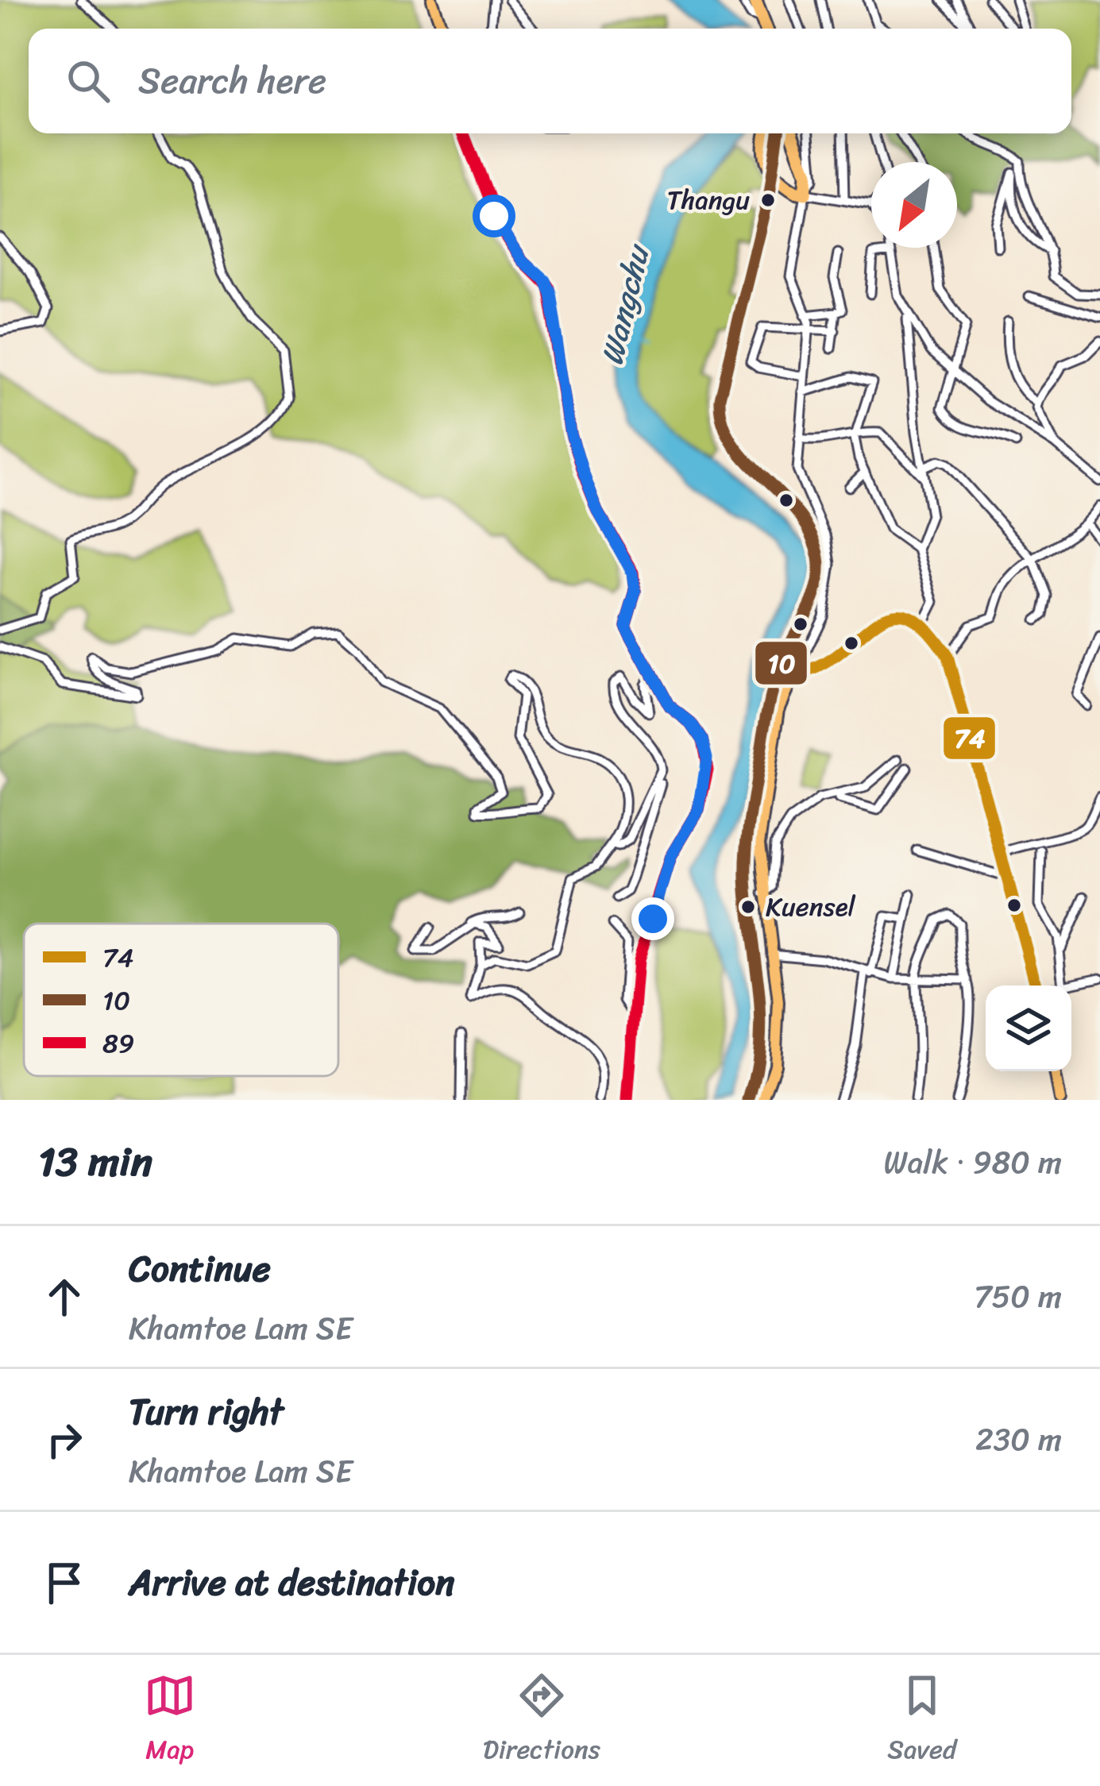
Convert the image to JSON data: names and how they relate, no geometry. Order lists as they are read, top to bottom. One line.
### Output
{"water":["Wangchu"],"places":["Thangu","Kuensel"],"lines":["transit line 10","transit line 89","transit line 74"],"legend":["74","10","89"],"north":"bottom left","page":{"search":"Search here","heading":["13 min","Walk · 980 m"],"list":[["Continue","Khamtoe Lam SE","750 m"],["Turn right","Khamtoe Lam SE","230 m"],"Arrive at destination"],"nav":["Map","Directions","Saved"]}}
